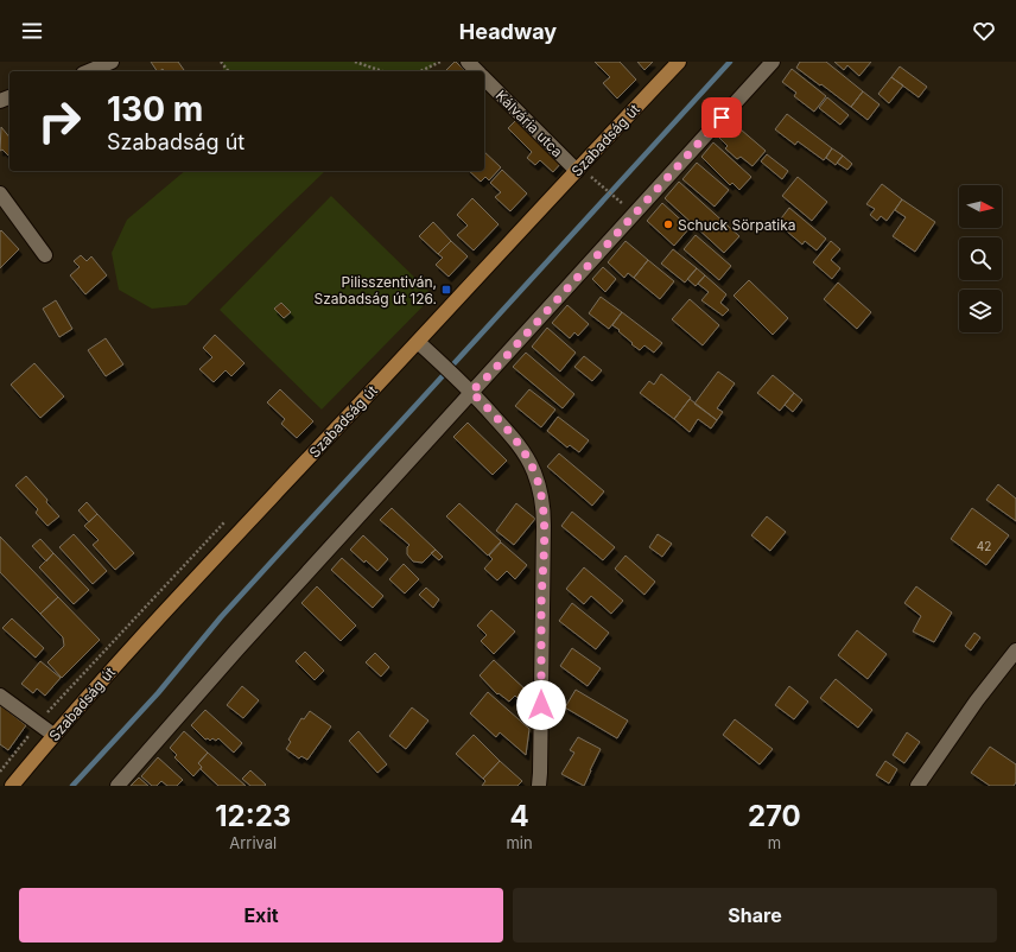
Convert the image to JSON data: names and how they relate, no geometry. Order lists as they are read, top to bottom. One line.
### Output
{"streets":{"main road":["Szabadság út"],"street":["Kálvária utca"]},"crossings":[["Kálvária utca","Szabadság út"]],"places":{"other":["Schuck Sörpatika"],"transit":["Pilisszentiván, Szabadság út 126."]},"house_numbers":["42"],"north":"right","page":{"header":"Headway","turn":["130 m","Szabadság út"],"eta":["12:23","Arrival","4","min","270","m"],"buttons":["Exit","Share"]}}
